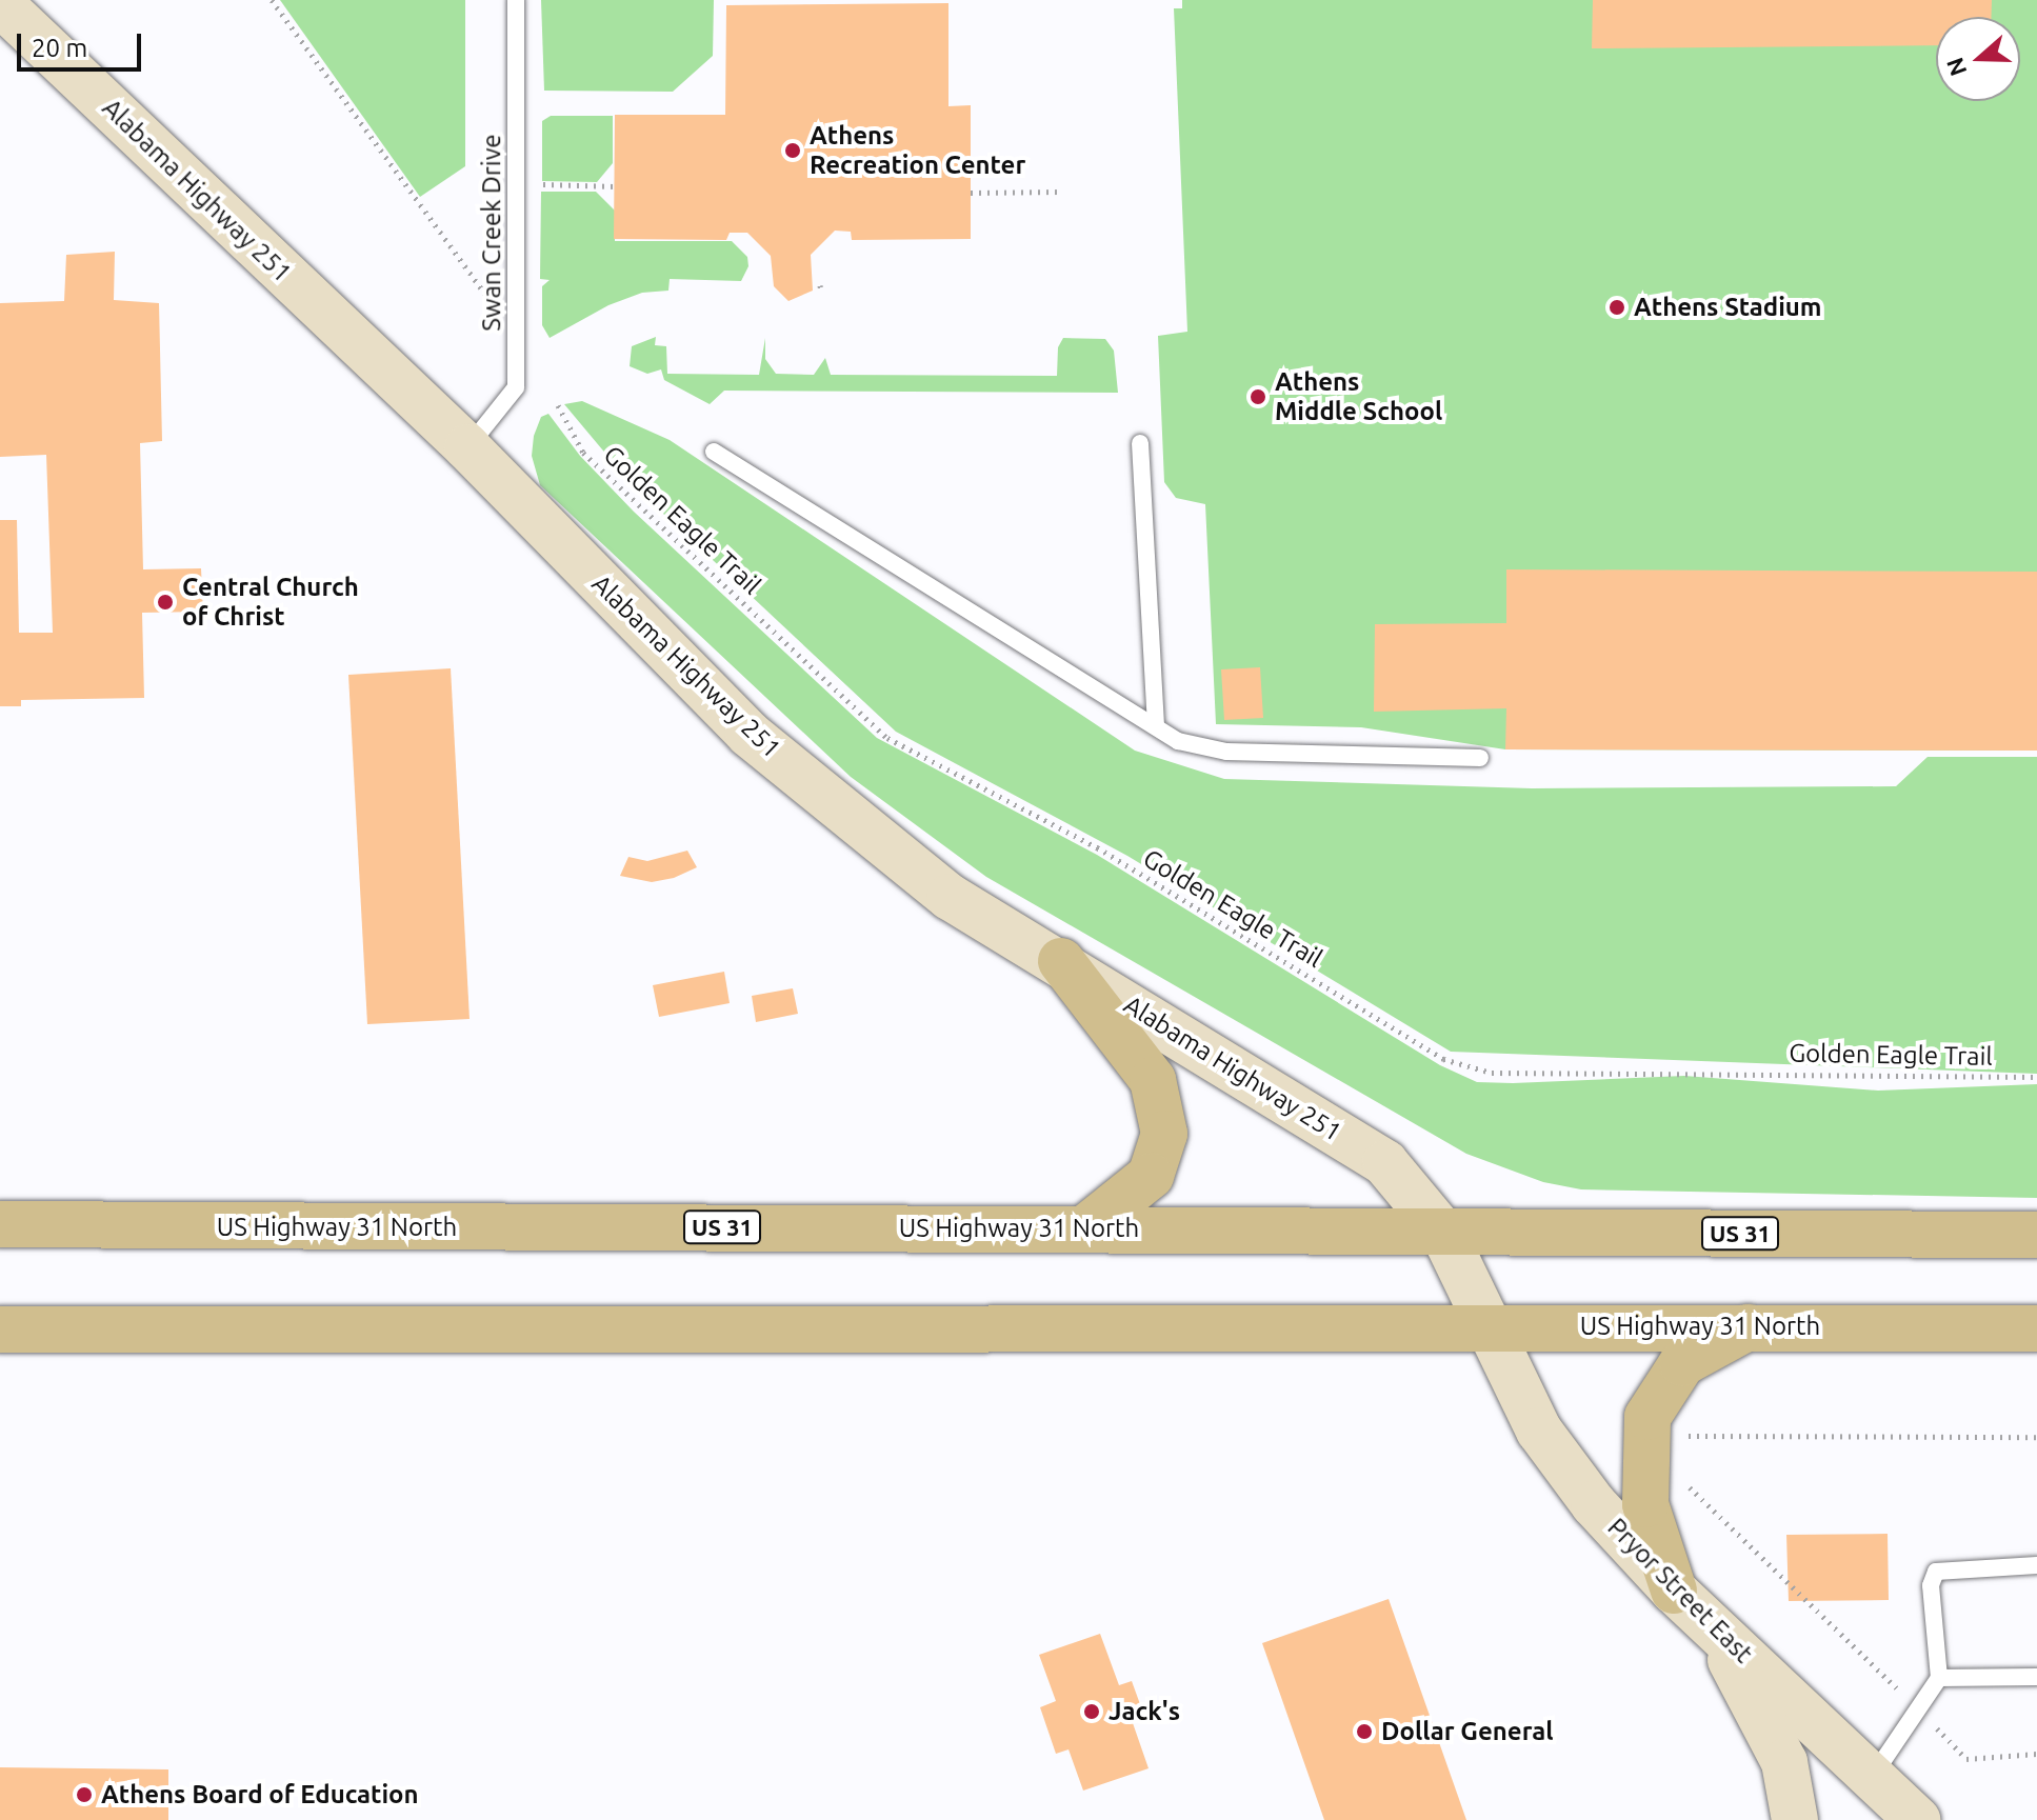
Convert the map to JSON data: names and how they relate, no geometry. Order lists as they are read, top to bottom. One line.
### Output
{"streets":{"main road":["Alabama Highway 251","US Highway 31 North","US 31","Pryor Street East"],"lane":["Swan Creek Drive"],"path":["Golden Eagle Trail"]},"crossings":[["Alabama Highway 251","Swan Creek Drive"],["Alabama Highway 251","US Highway 31 North"],["Alabama Highway 251","Pryor Street East"],["US Highway 31 North","Pryor Street East"]],"places":["Athens Recreation Center","Athens Stadium","Athens Middle School","Central Church of Christ","Jack's","Dollar General","Athens Board of Education"],"scale_bar":"20 m","north":"left"}
